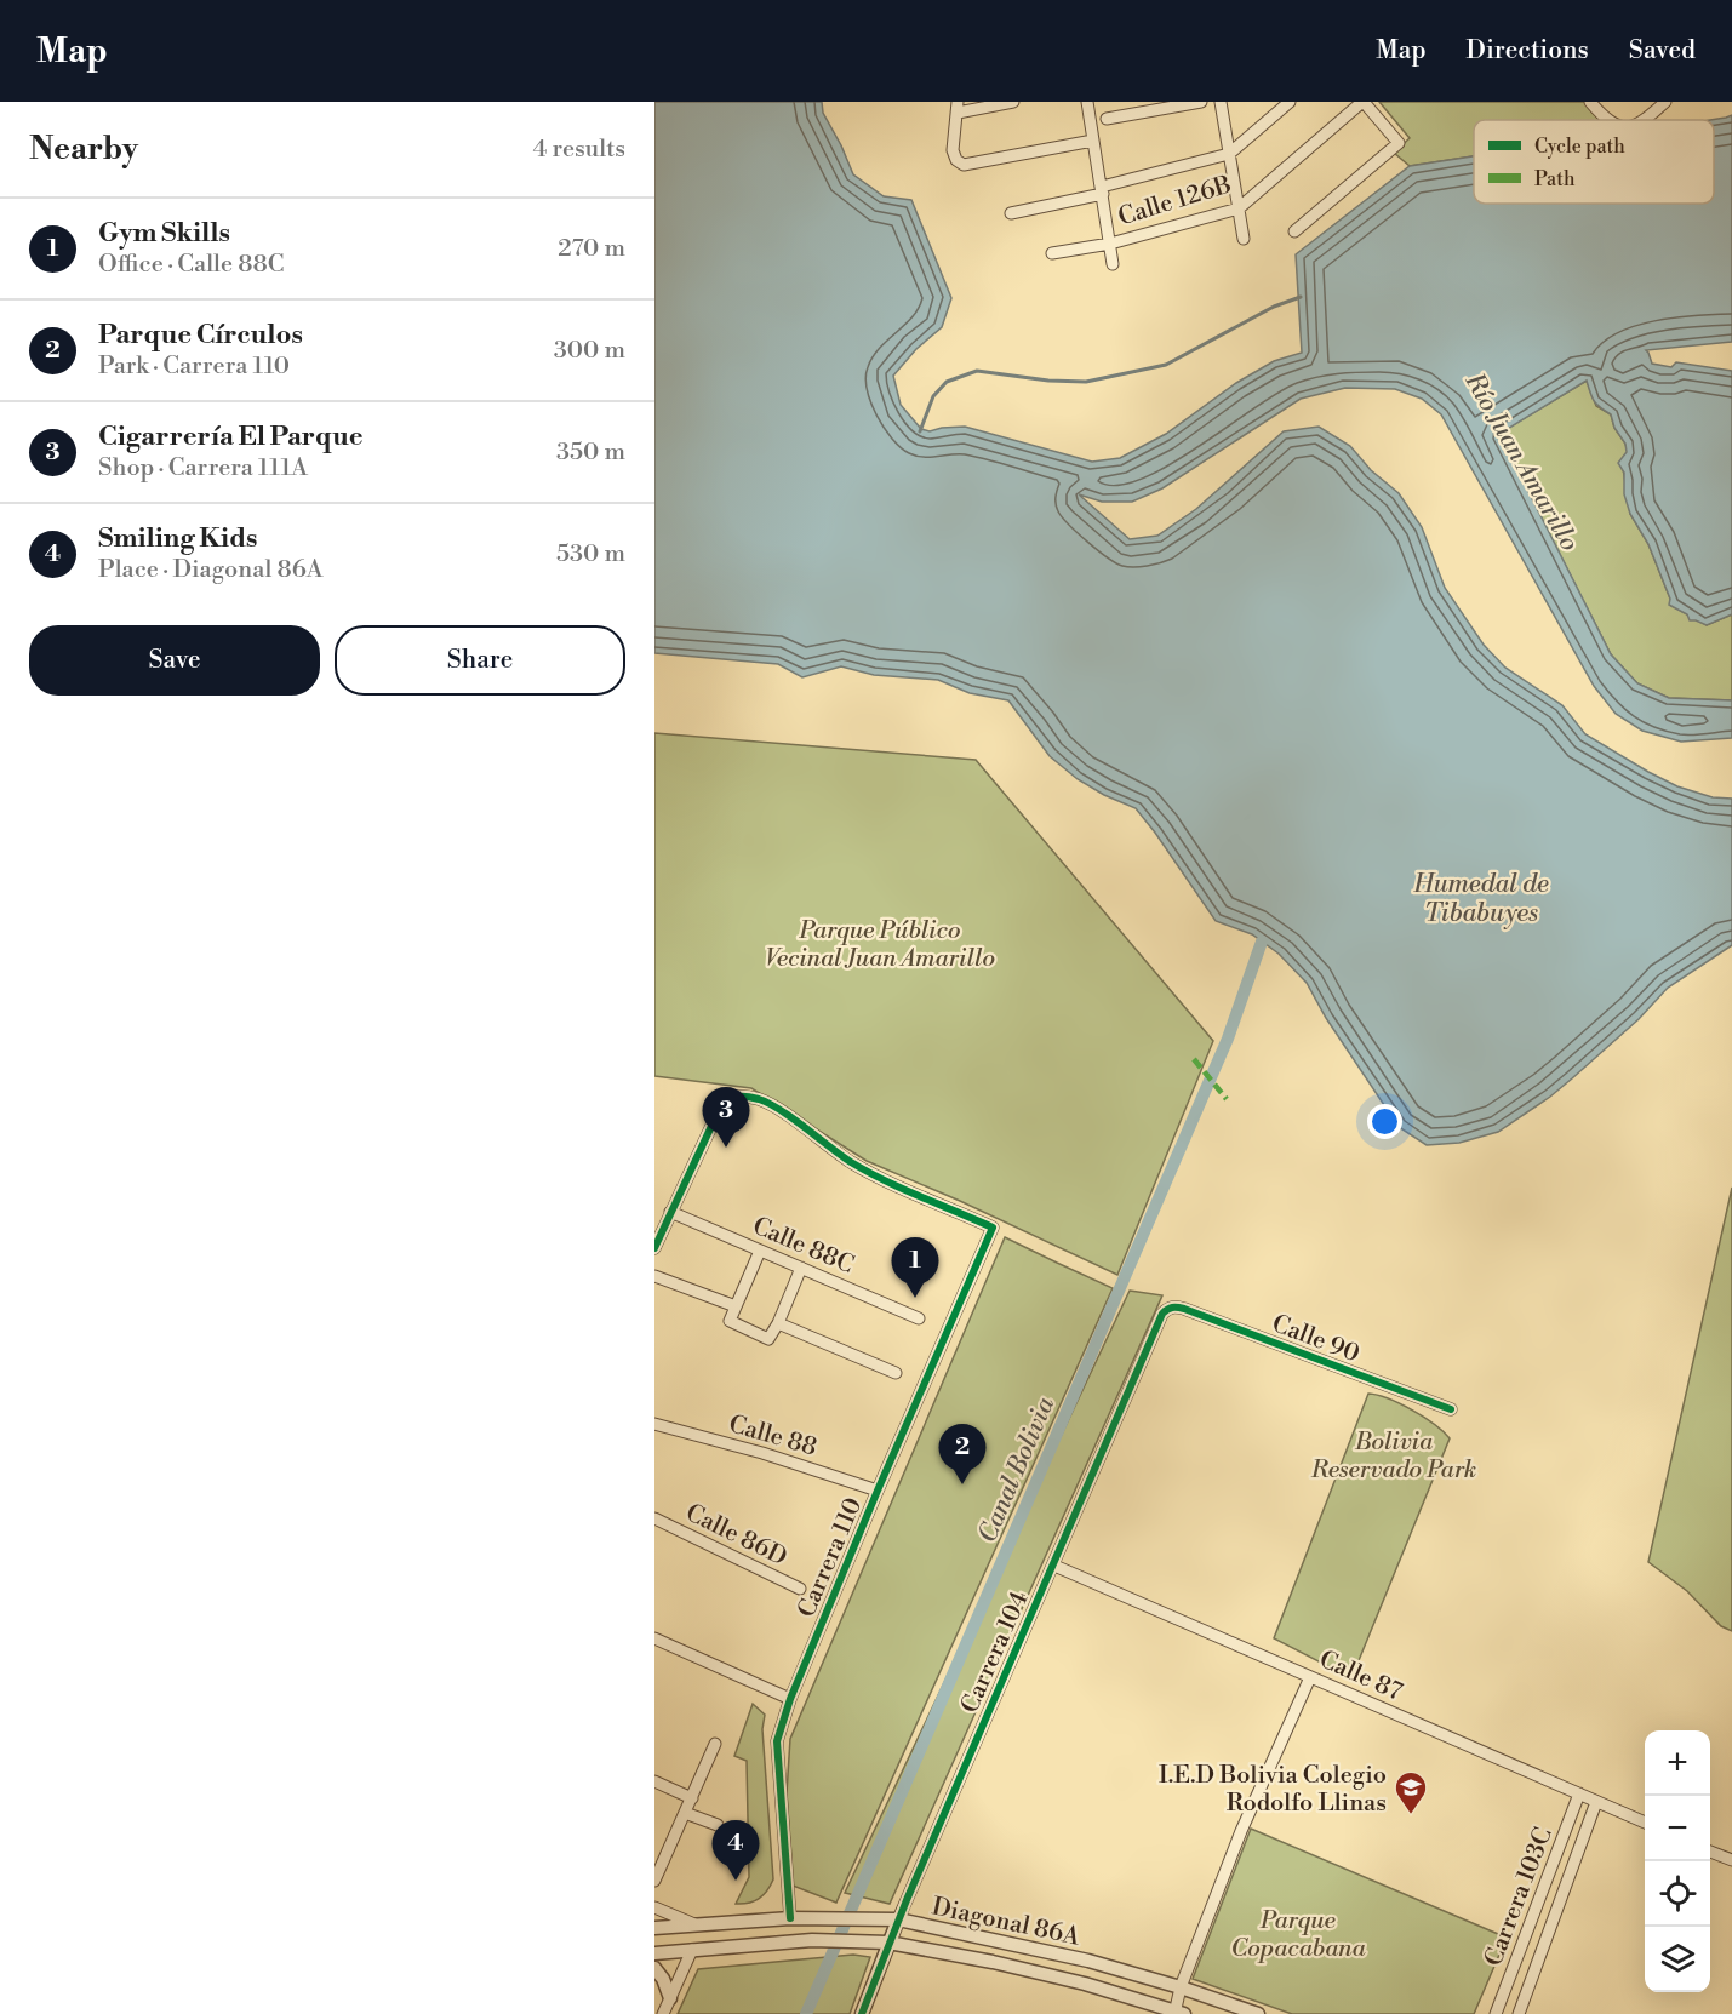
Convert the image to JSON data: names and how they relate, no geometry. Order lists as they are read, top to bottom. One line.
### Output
{"streets":{"street":["Calle 126B","Calle 88C","Calle 90","Calle 88","Calle 86D","Carrera 110","Carrera 104","Calle 87","Carrera 103C","Diagonal 86A"]},"crossings":[["Calle 88C","Carrera 110"],["Calle 90","Carrera 104"],["Calle 88","Carrera 110"],["Carrera 110","Diagonal 86A"],["Carrera 104","Calle 87"],["Carrera 104","Diagonal 86A"],["Calle 87","Carrera 103C"]],"water":["Río Juan Amarillo","Humedal de Tibabuyes","Canal Bolivia"],"parks":["Parque Público Vecinal Juan Amarillo","Bolivia Reservado Park","Parque Copacabana"],"places":{"school or university":["I.E.D Bolivia Colegio Rodolfo Llinas"]},"legend":["Cycle path","Path"],"page":{"header":"Map","nav":["Map","Directions","Saved"],"heading":["Nearby","4 results"],"list":[{"mark":"1","name":"Gym Skills","note":"Office · Calle 88C","value":"270 m"},{"mark":"2","name":"Parque Círculos","note":"Park · Carrera 110","value":"300 m"},{"mark":"3","name":"Cigarrería El Parque","note":"Shop · Carrera 111A","value":"350 m"},{"mark":"4","name":"Smiling Kids","note":"Place · Diagonal 86A","value":"530 m"}],"buttons":["Save","Share"],"pins":["3","1","2","4"],"map_buttons":["+","−"]}}
